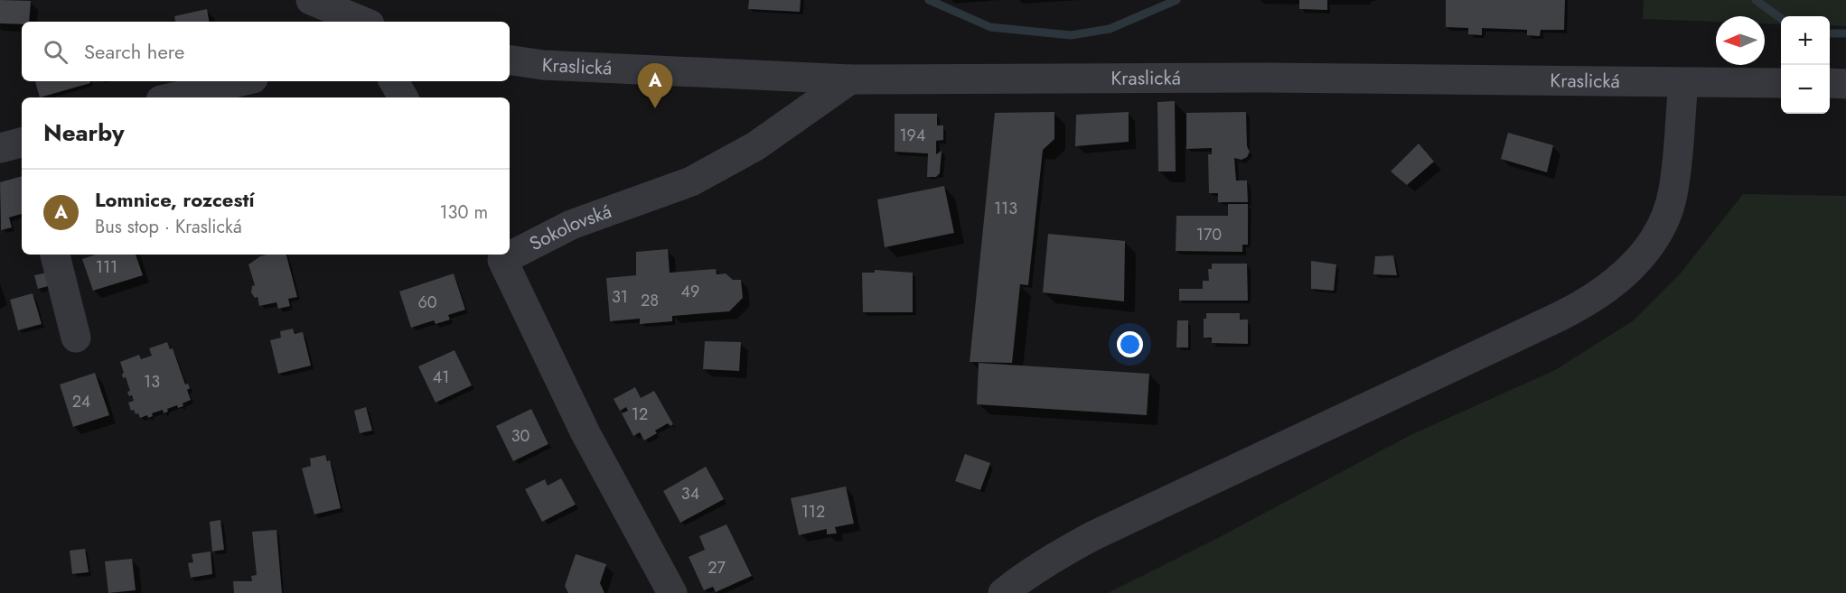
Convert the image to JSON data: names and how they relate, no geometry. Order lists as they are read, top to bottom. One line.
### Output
{"streets":{"street":["Kraslická","Sokolovská"]},"crossings":[["Kraslická","Sokolovská"]],"house_numbers":["194","113","170","111","49","31","28","60","41","13","24","12","30","34","112","27"],"north":"left","page":{"map_buttons":["+","−"],"search":"Search here","pins":"A","heading":"Nearby","list":[{"mark":"A","name":"Lomnice, rozcestí","note":"Bus stop · Kraslická","value":"130 m"}]}}
